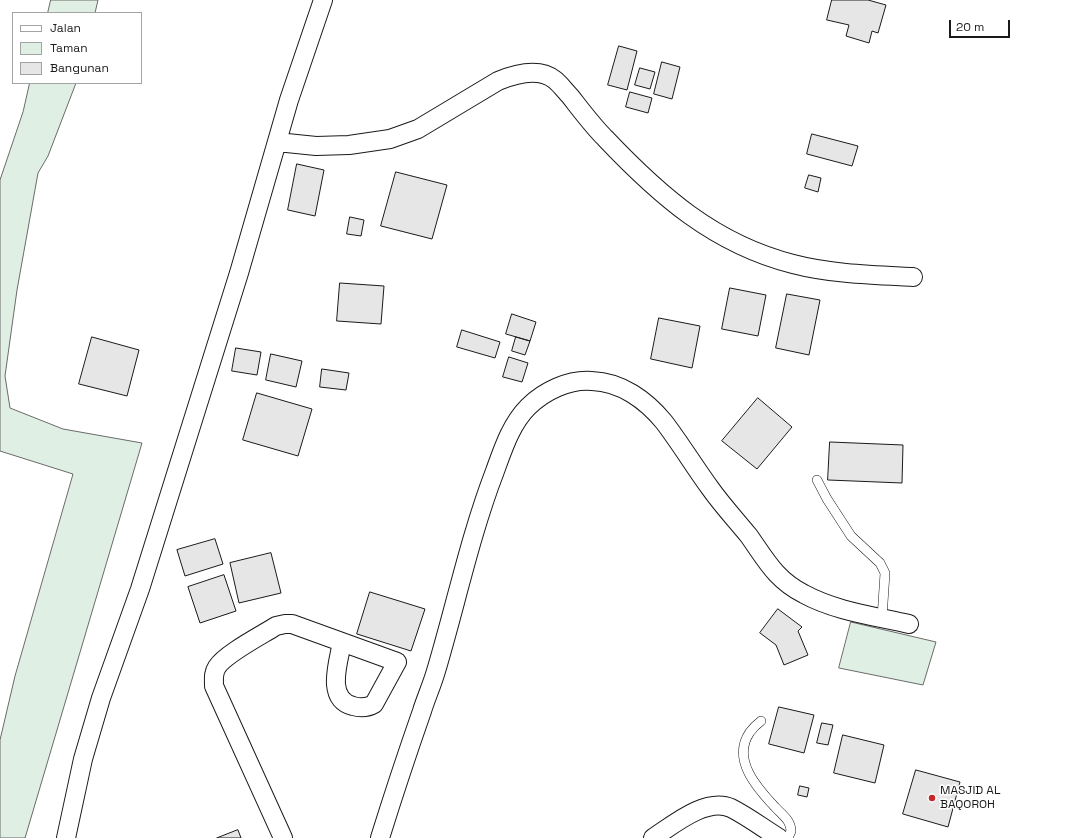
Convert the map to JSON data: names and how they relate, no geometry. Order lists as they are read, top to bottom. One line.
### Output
{"places":["MASJID AL BAQOROH"],"legend":["Jalan","Taman","Bangunan"],"scale_bar":"20 m"}
